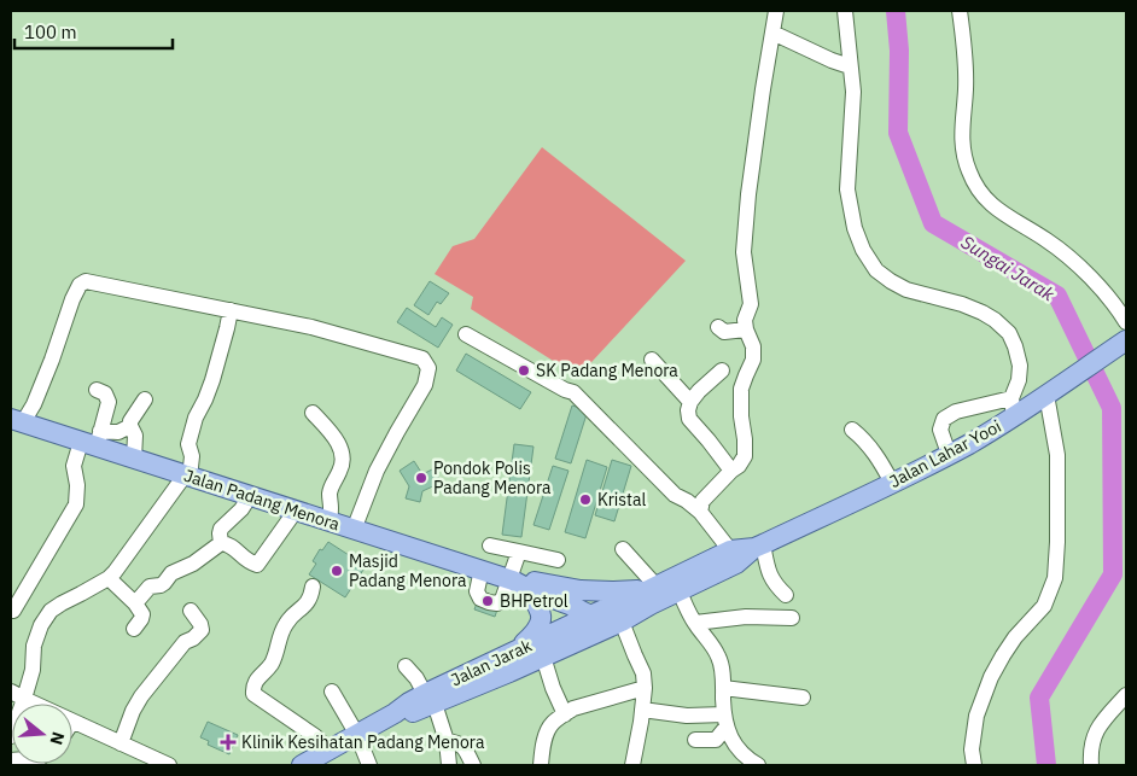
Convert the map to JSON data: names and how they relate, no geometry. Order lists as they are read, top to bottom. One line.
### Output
{"streets":{"main road":["Jalan Lahar Yooi","Jalan Padang Menora","Jalan Jarak"]},"crossings":[["Jalan Padang Menora","Jalan Jarak"]],"water":["Sungai Jarak"],"places":{"other":["SK Padang Menora","Pondok Polis Padang Menora","Kristal","Masjid Padang Menora","BHPetrol"],"health":["Klinik Kesihatan Padang Menora"]},"scale_bar":"100 m","north":"right"}
